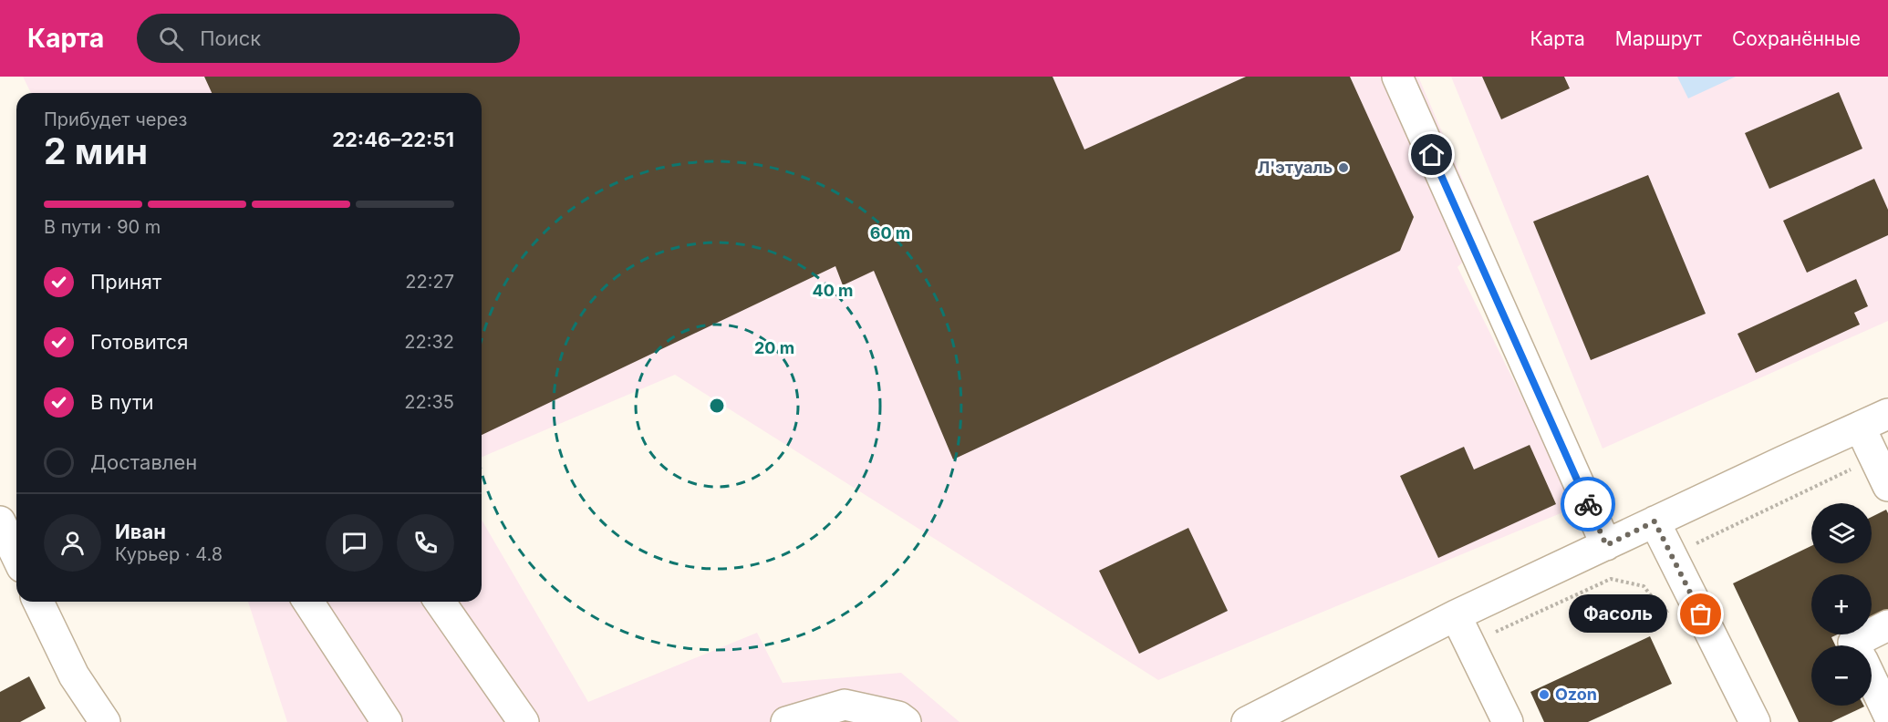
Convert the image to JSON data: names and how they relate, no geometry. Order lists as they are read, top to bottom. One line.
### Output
{"places":["Л'этуаль","Фасоль","Ozon"],"page":{"header":"Карта","search":"Поиск","nav":["Карта","Маршрут","Сохранённые"],"heading":["2 мин","Прибудет через","22:46–22:51"],"panel":["Иван","Курьер · 4.8"],"bar":"В пути · 90 m","list":[["Принят","22:27"],["Готовится","22:32"],["В пути","22:35"],"Доставлен"],"map_buttons":["+","−"],"bubble":"Фасоль"},"rings":["60 m","40 m","20 m"]}
